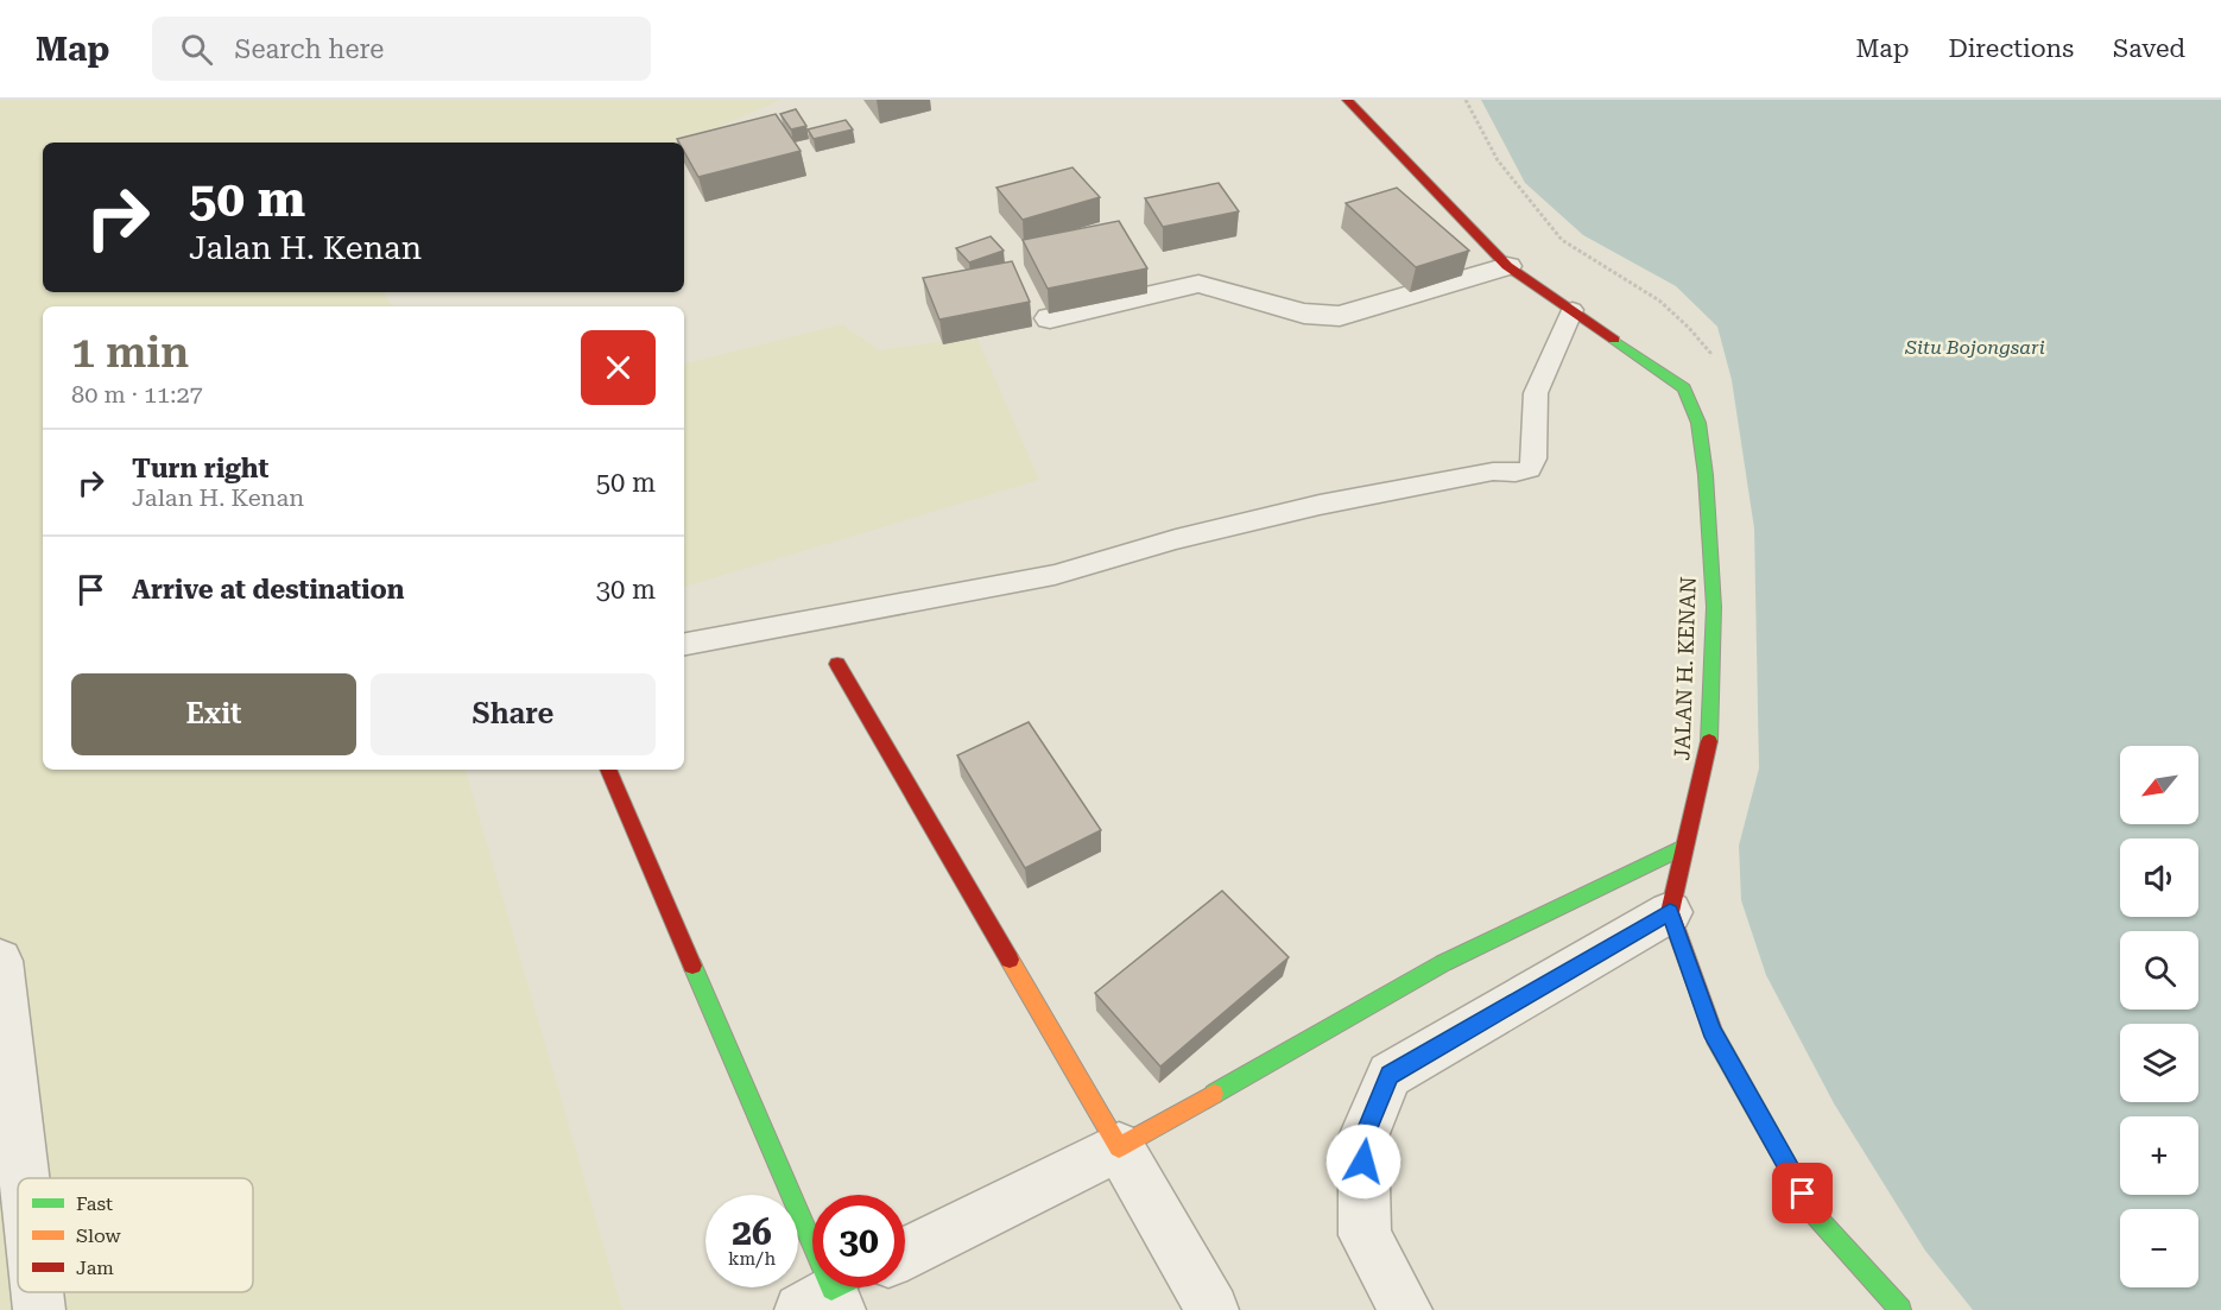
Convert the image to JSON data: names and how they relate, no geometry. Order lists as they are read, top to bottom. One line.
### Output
{"streets":{"street":["JALAN H. KENAN"]},"water":["Situ Bojongsari"],"legend":["Fast","Slow","Jam"],"north":"bottom left","page":{"header":"Map","search":"Search here","nav":["Map","Directions","Saved"],"turn":["50 m","Jalan H. Kenan"],"heading":["1 min","80 m · 11:27"],"list":[{"name":"Turn right","note":"Jalan H. Kenan","value":"50 m"},{"name":"Arrive at destination","value":"30 m"}],"buttons":["Exit","Share"],"map_buttons":["+","−"],"speed":"26 km/h","limit":"30"}}
